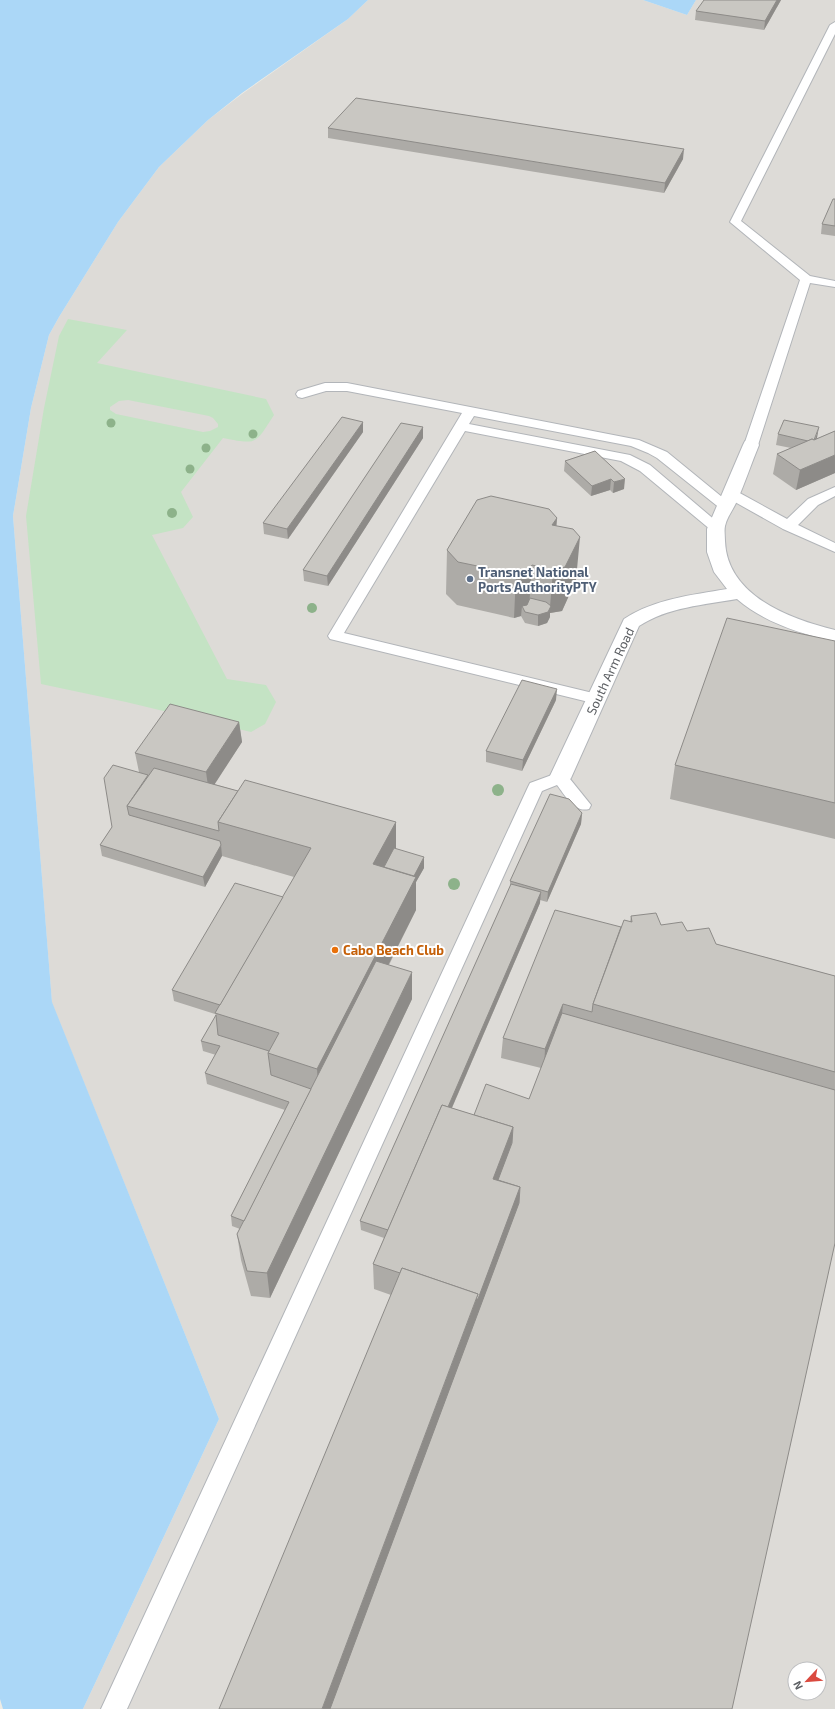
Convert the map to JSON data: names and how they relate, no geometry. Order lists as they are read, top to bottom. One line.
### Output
{"streets":{"street":["South Arm Road"]},"places":["Transnet National Ports AuthorityPTY","Cabo Beach Club"],"north":"bottom left"}
